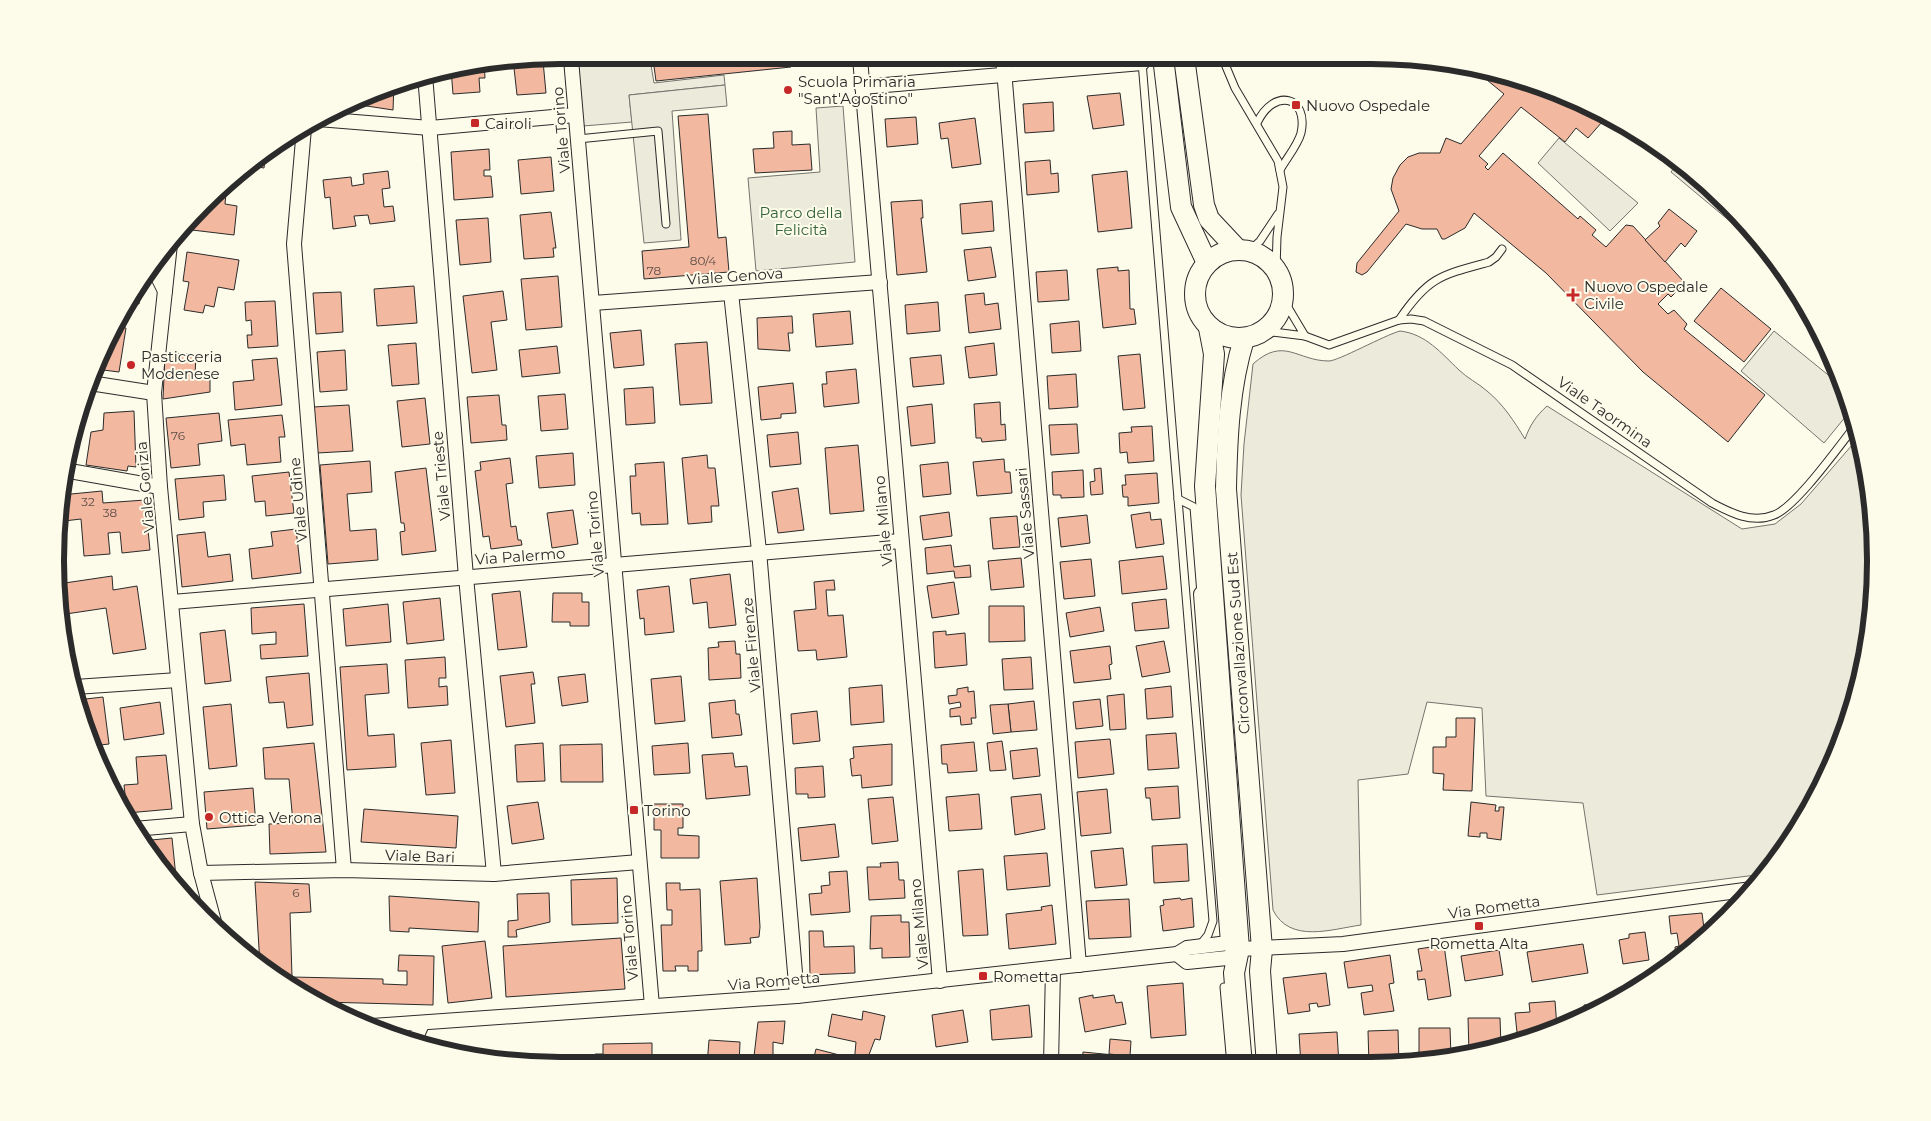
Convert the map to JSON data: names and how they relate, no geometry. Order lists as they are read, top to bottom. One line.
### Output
{"streets":{"main road":["Circonvallazione Sud Est"],"street":["Viale Torino","Viale Genova","Viale Trieste","Viale Gorizia","Viale Udine","Viale Sassari","Viale Milano","Via Palermo","Viale Firenze","Viale Bari","Via Rometta"],"lane":["Viale Taormina"]},"crossings":[["Viale Torino","Viale Genova"],["Viale Torino","Via Palermo"],["Viale Torino","Viale Bari"],["Viale Torino","Via Rometta"],["Viale Genova","Viale Milano"],["Viale Genova","Viale Firenze"],["Viale Taormina","Circonvallazione Sud Est"],["Viale Trieste","Via Palermo"],["Viale Trieste","Viale Bari"],["Viale Gorizia","Via Palermo"],["Viale Gorizia","Viale Bari"],["Viale Udine","Via Palermo"],["Viale Udine","Viale Bari"],["Viale Sassari","Via Rometta"],["Viale Milano","Via Palermo"],["Viale Milano","Via Rometta"],["Via Palermo","Viale Firenze"],["Circonvallazione Sud Est","Via Rometta"],["Viale Firenze","Via Rometta"]],"parks":["Parco della Felicità"],"places":{"other":["Scuola Primaria \"Sant'Agostino\"","Pasticceria Modenese","Ottica Verona"],"transit":["Nuovo Ospedale","Cairoli","Torino","Rometta Alta","Rometta"],"health":["Nuovo Ospedale Civile"]},"house_numbers":["80/4","78","76","32","38","6"]}
